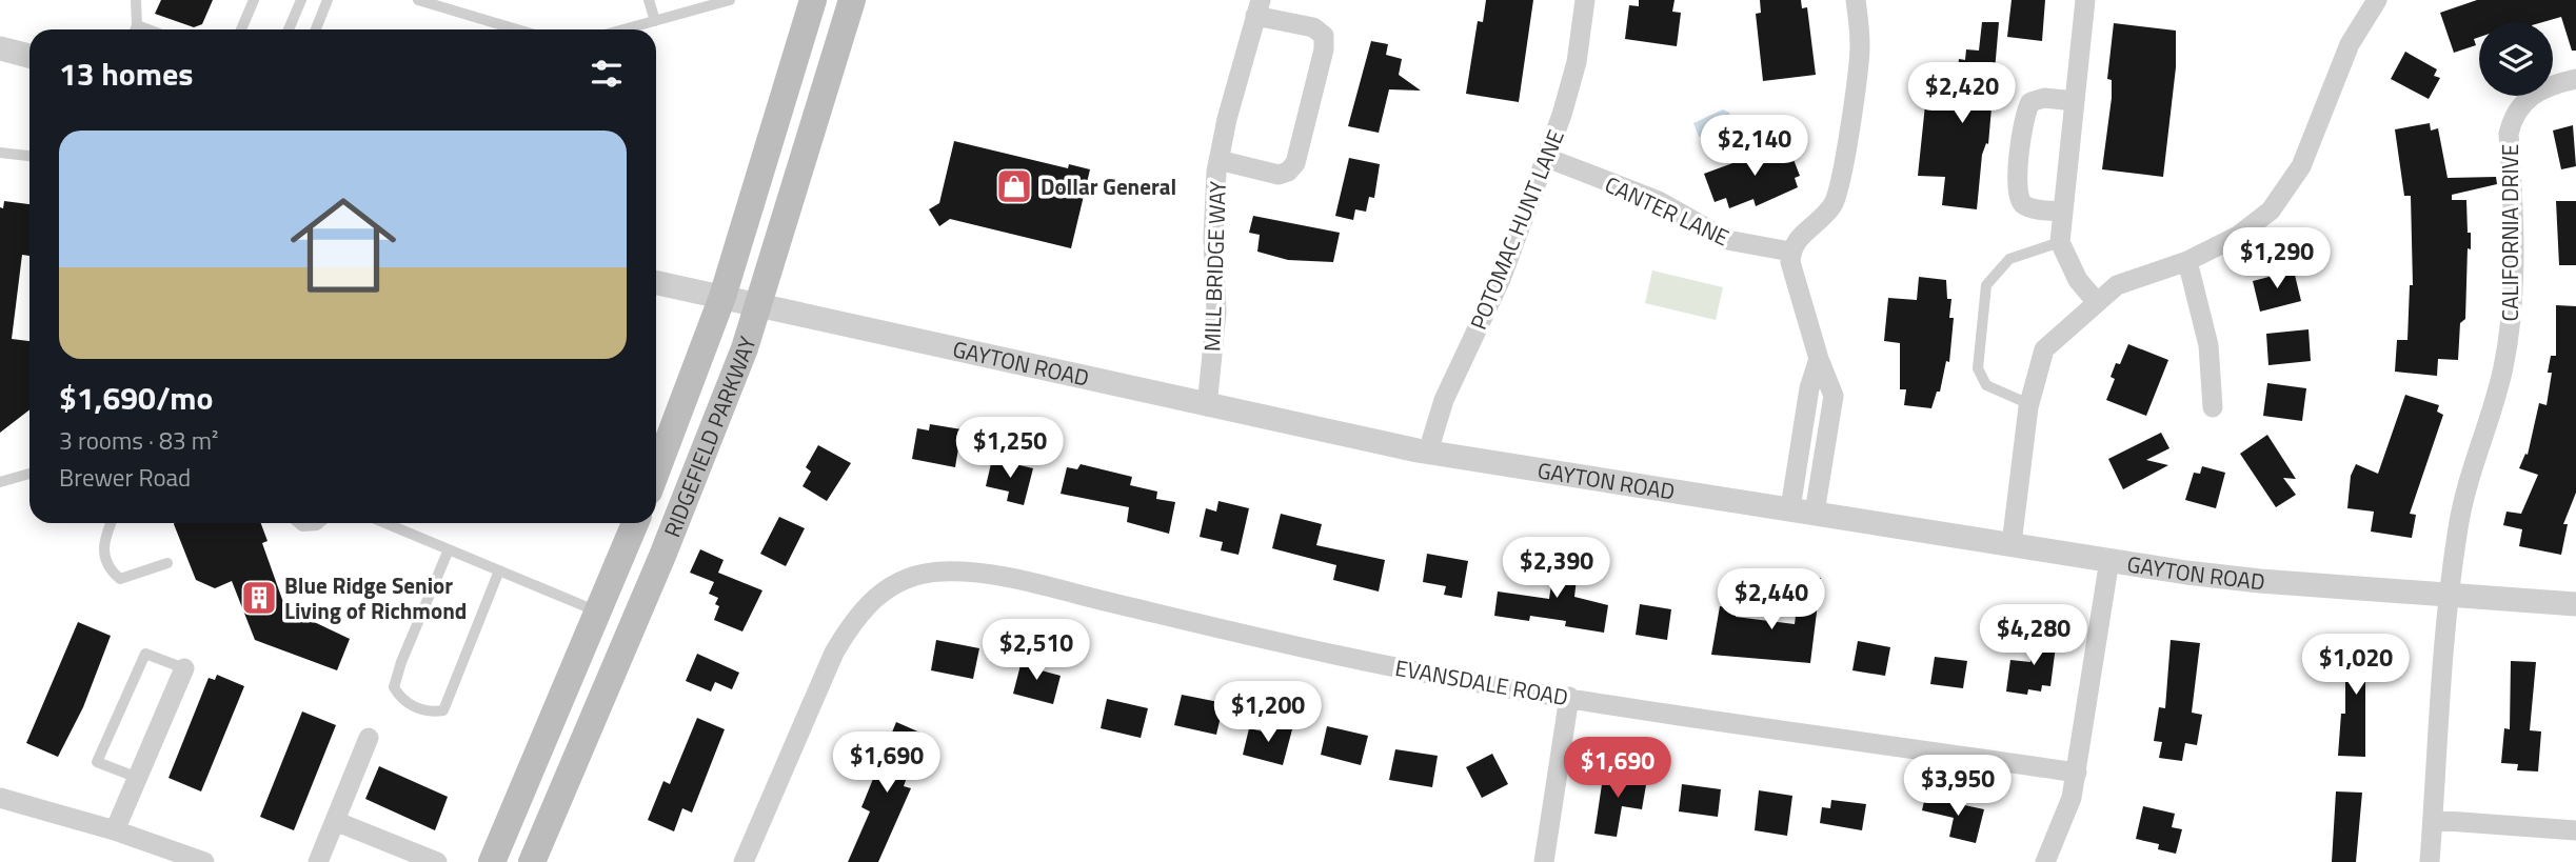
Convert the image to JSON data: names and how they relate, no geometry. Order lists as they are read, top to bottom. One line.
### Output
{"streets":{"main road":["RIDGEFIELD PARKWAY"],"street":["CANTER LANE","POTOMAC HUNT LANE","CALIFORNIA DRIVE","MILL BRIDGE WAY","GAYTON ROAD","EVANSDALE ROAD"]},"crossings":[["CANTER LANE","POTOMAC HUNT LANE"],["POTOMAC HUNT LANE","GAYTON ROAD"],["CALIFORNIA DRIVE","GAYTON ROAD"],["MILL BRIDGE WAY","GAYTON ROAD"],["GAYTON ROAD","RIDGEFIELD PARKWAY"]],"places":{"shop":["Dollar General"],"building":["Blue Ridge Senior Living of Richmond"]},"page":{"heading":"13 homes","price":["$2,420","$2,140","$1,290","$1,250","$2,390","$2,440","$4,280","$2,510","$1,020","$1,200","$1,690","$1,690","$3,950"],"list":[{"name":"$1,690/mo","note":"3 rooms · 83 m² · Brewer Road"}]}}
